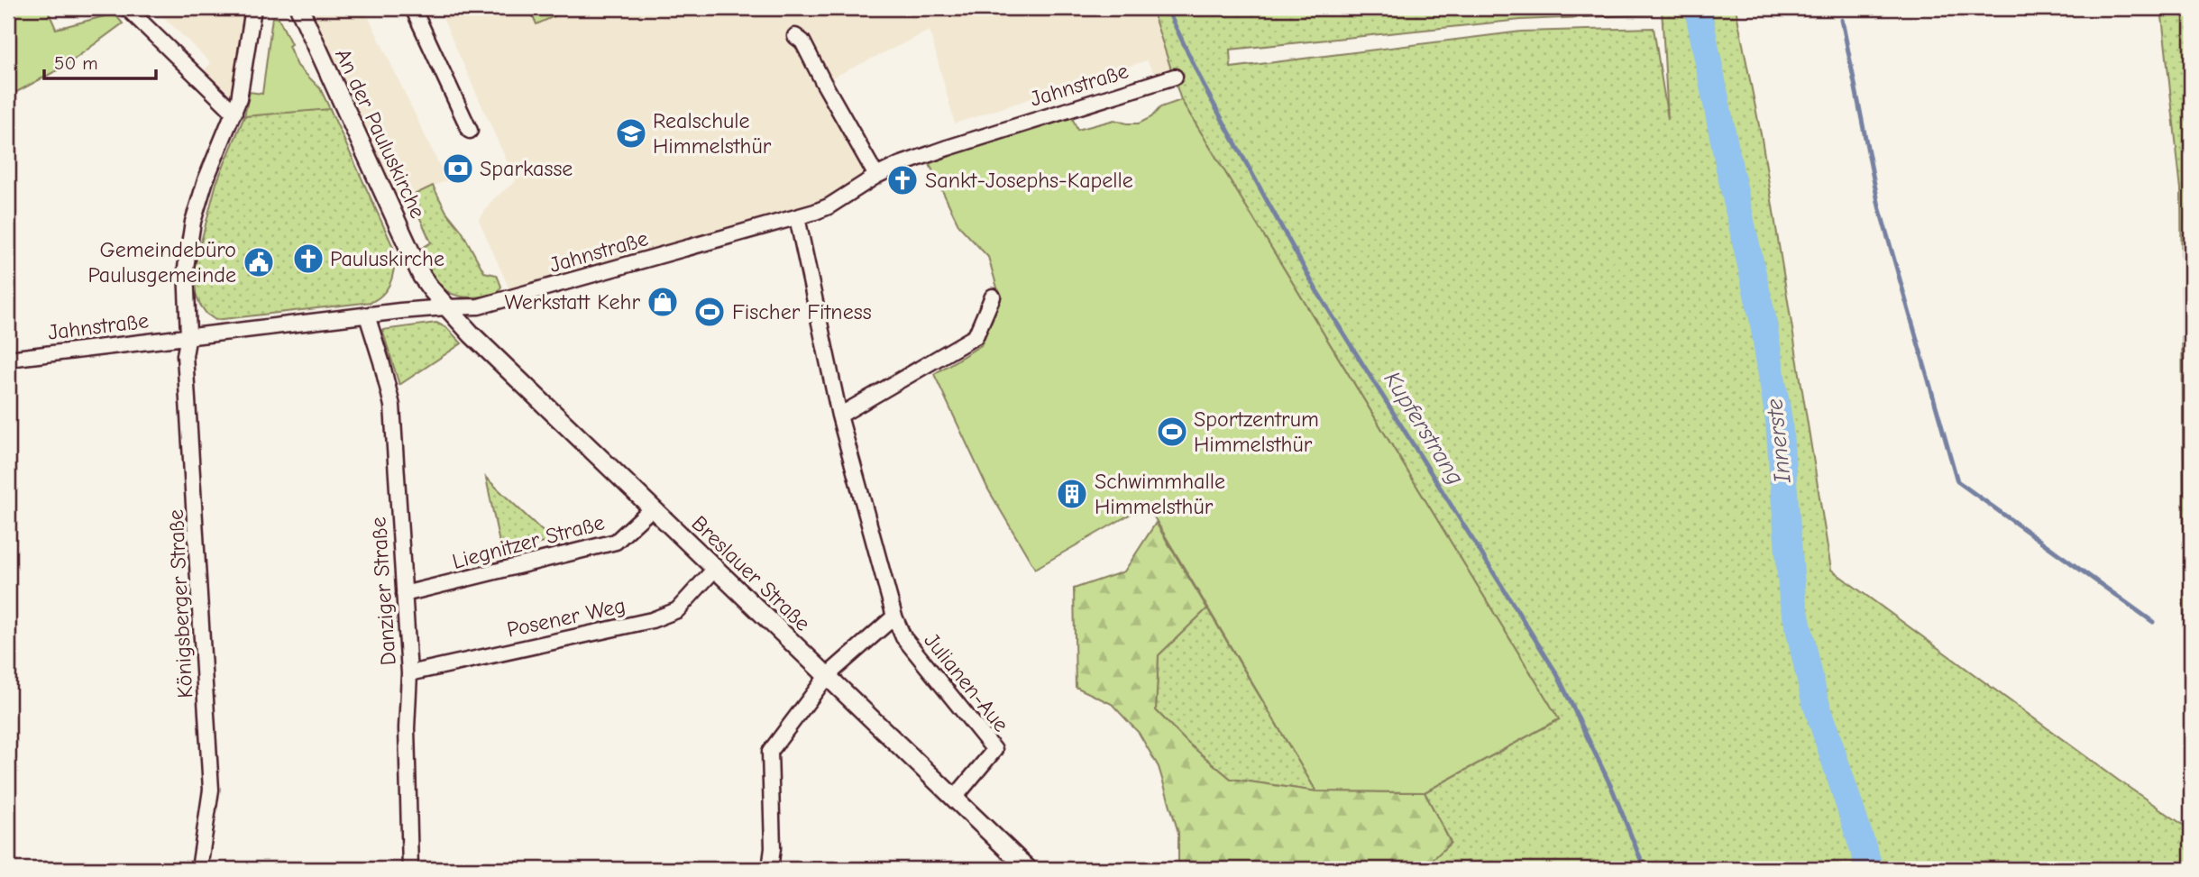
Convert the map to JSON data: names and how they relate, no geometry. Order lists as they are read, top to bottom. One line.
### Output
{"streets":{"street":["Jahnstraße","An der Pauluskirche","Liegnitzer Straße","Breslauer Straße","Danziger Straße","Königsberger Straße","Posener Weg","Julianen-Aue"]},"crossings":[["Jahnstraße","An der Pauluskirche"],["Jahnstraße","Breslauer Straße"],["Jahnstraße","Danziger Straße"],["Jahnstraße","Königsberger Straße"],["Jahnstraße","Julianen-Aue"],["An der Pauluskirche","Breslauer Straße"],["Liegnitzer Straße","Breslauer Straße"],["Liegnitzer Straße","Danziger Straße"],["Breslauer Straße","Posener Weg"],["Breslauer Straße","Julianen-Aue"],["Danziger Straße","Posener Weg"]],"water":["Kupferstrang","Innerste"],"places":{"school or university":["Realschule Himmelsthür"],"bank":["Sparkasse"],"church":["Sankt-Josephs-Kapelle","Pauluskirche"],"public building":["Gemeindebüro Paulusgemeinde"],"shop":["Werkstatt Kehr"],"sports":["Fischer Fitness","Sportzentrum Himmelsthür"],"building":["Schwimmhalle Himmelsthür"]},"scale_bar":"50 m"}
